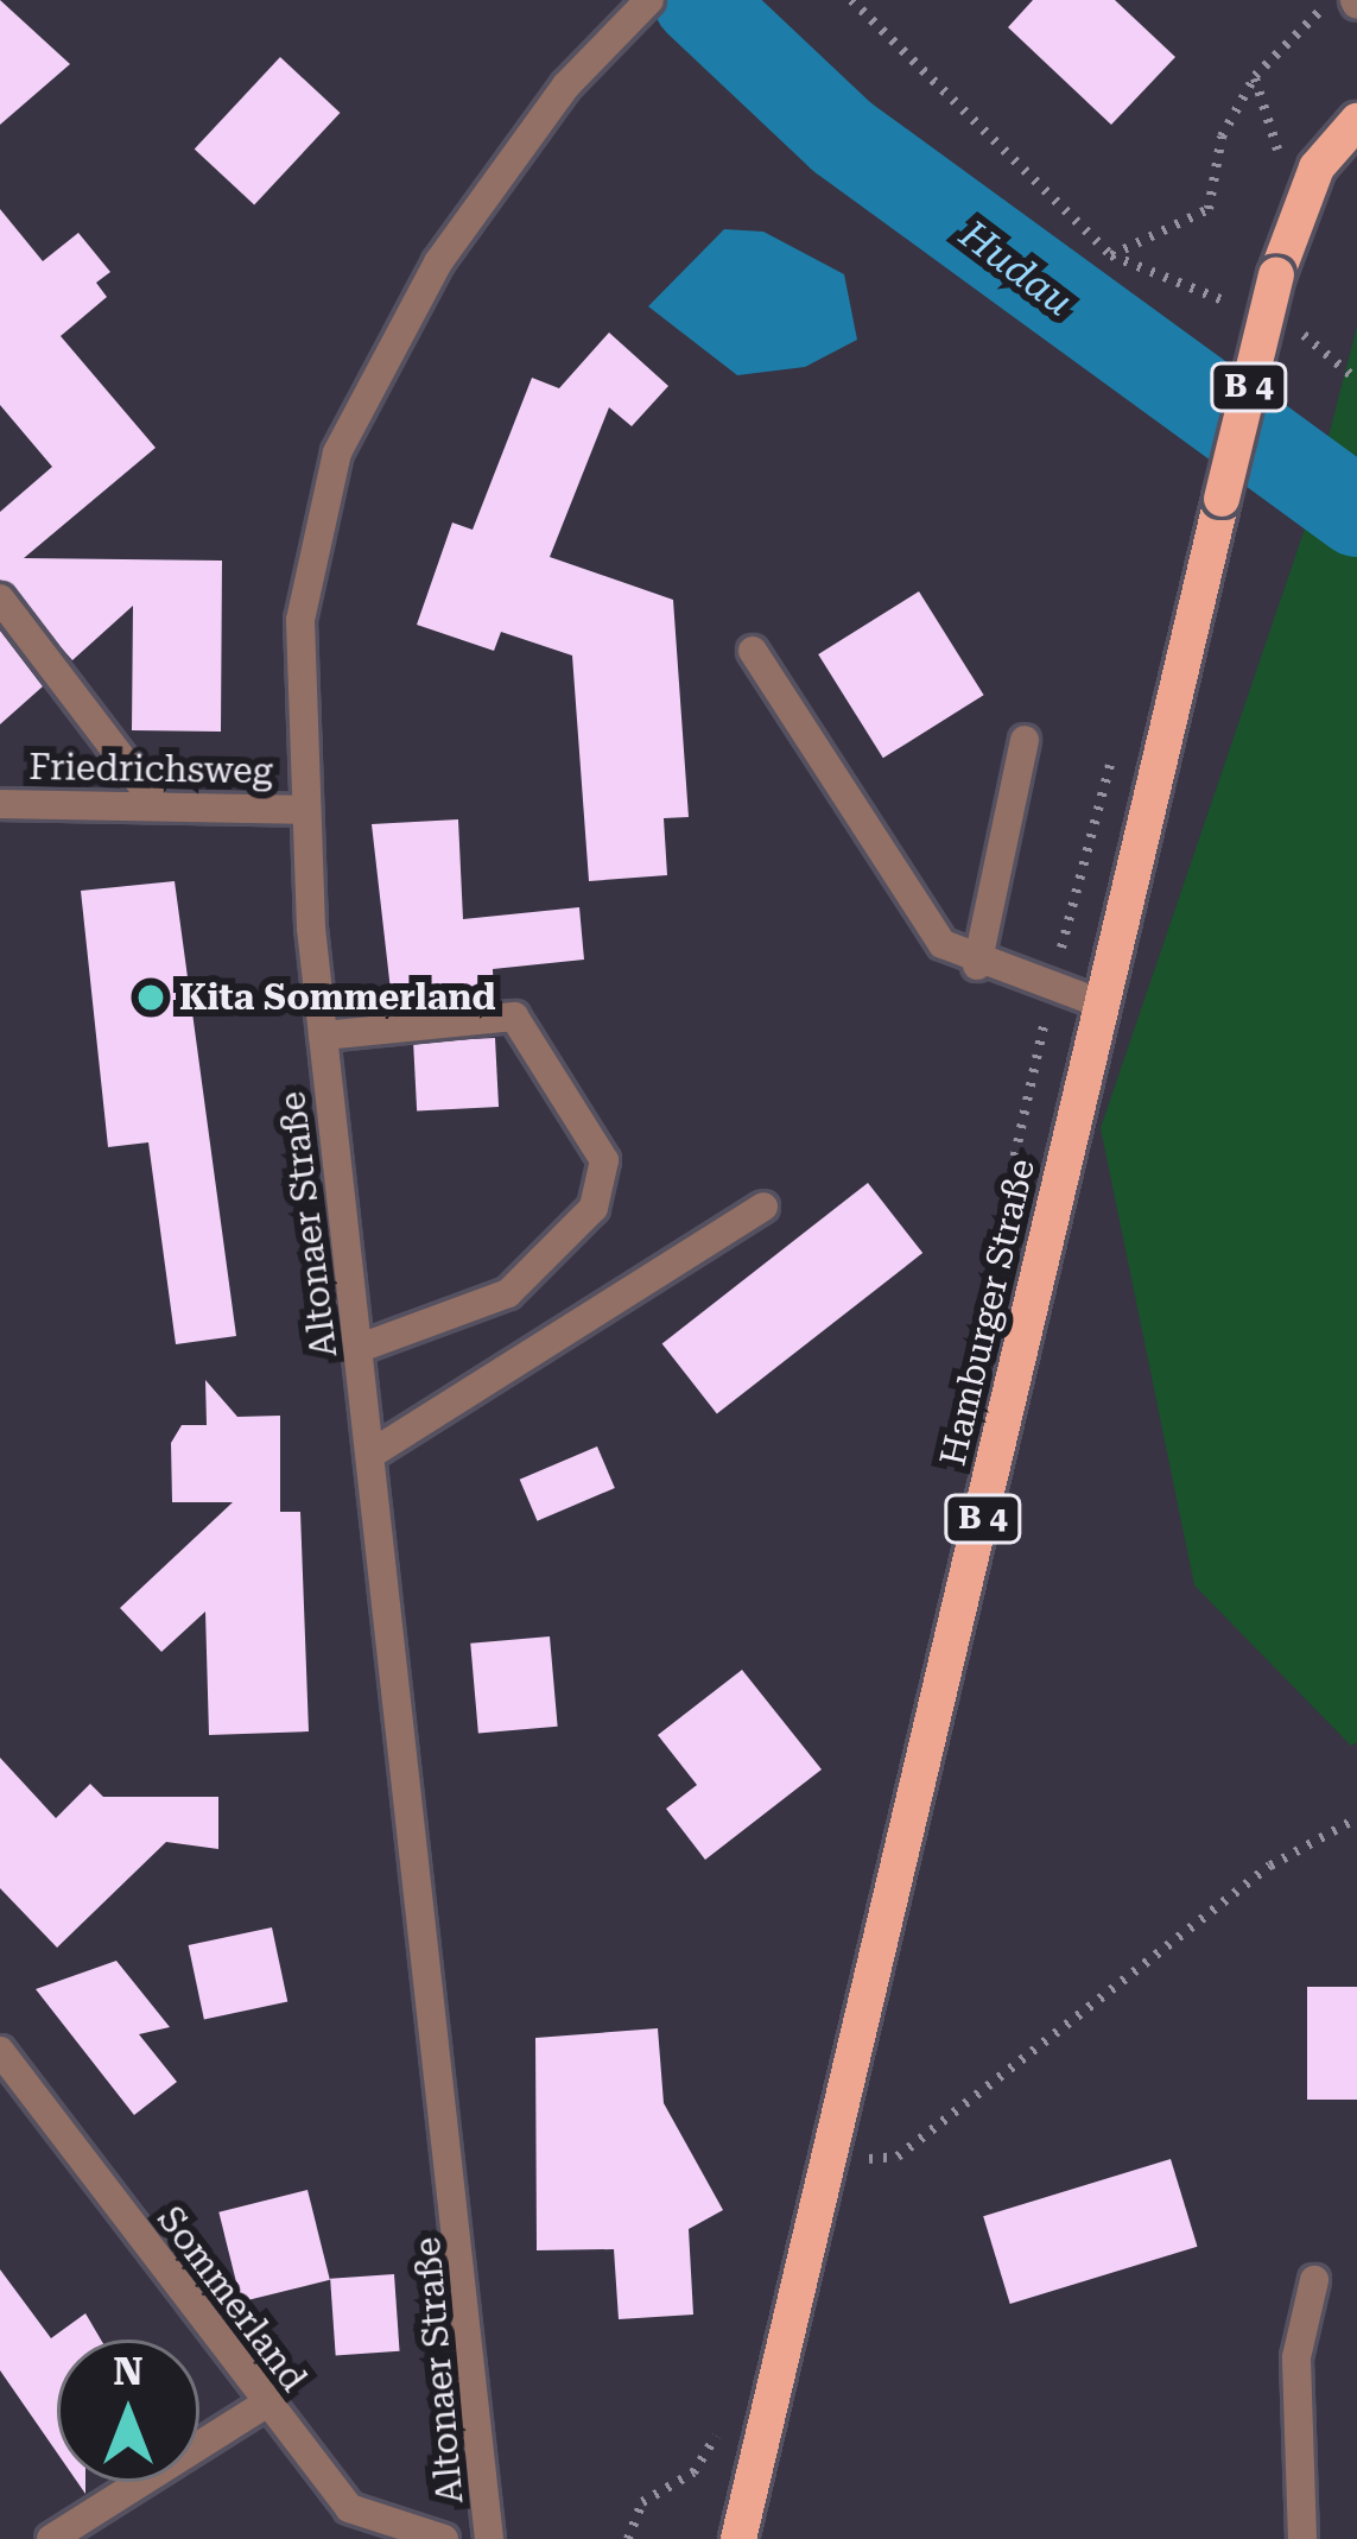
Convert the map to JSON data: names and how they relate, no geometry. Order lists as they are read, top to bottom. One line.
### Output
{"streets":{"main road":["B 4","Hamburger Straße"],"street":["Friedrichsweg","Altonaer Straße","Sommerland"]},"crossings":[["Friedrichsweg","Altonaer Straße"]],"water":["Hudau"],"places":["Kita Sommerland"],"north":"top"}
